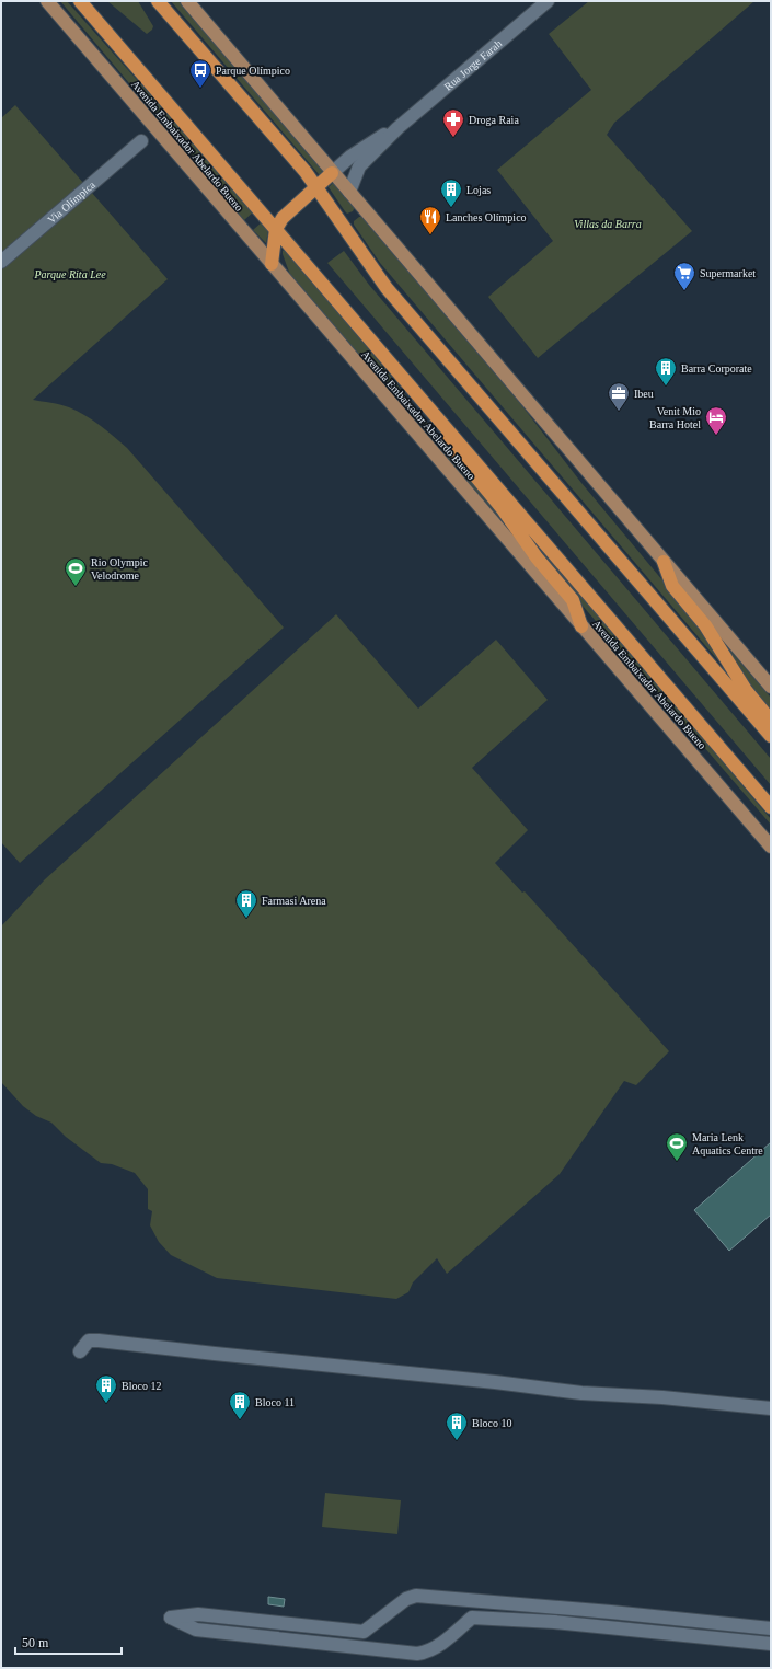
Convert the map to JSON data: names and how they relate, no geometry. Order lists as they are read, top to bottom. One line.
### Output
{"streets":{"highway":["Avenida Embaixador Abelardo Bueno"],"street":["Rua Jorge Farah","Via Olímpica"]},"parks":["Villas da Barra","Parque Rita Lee"],"places":{"bus stop":["Parque Olímpico"],"pharmacy":["Droga Raia"],"building":["Lojas","Barra Corporate","Farmasi Arena","Bloco 12","Bloco 11","Bloco 10"],"restaurant":["Lanches Olímpico"],"supermarket":["Supermarket"],"office":["Ibeu"],"hotel":["Venit Mio Barra Hotel"],"sports":["Rio Olympic Velodrome","Maria Lenk Aquatics Centre"]},"scale_bar":"50 m"}
